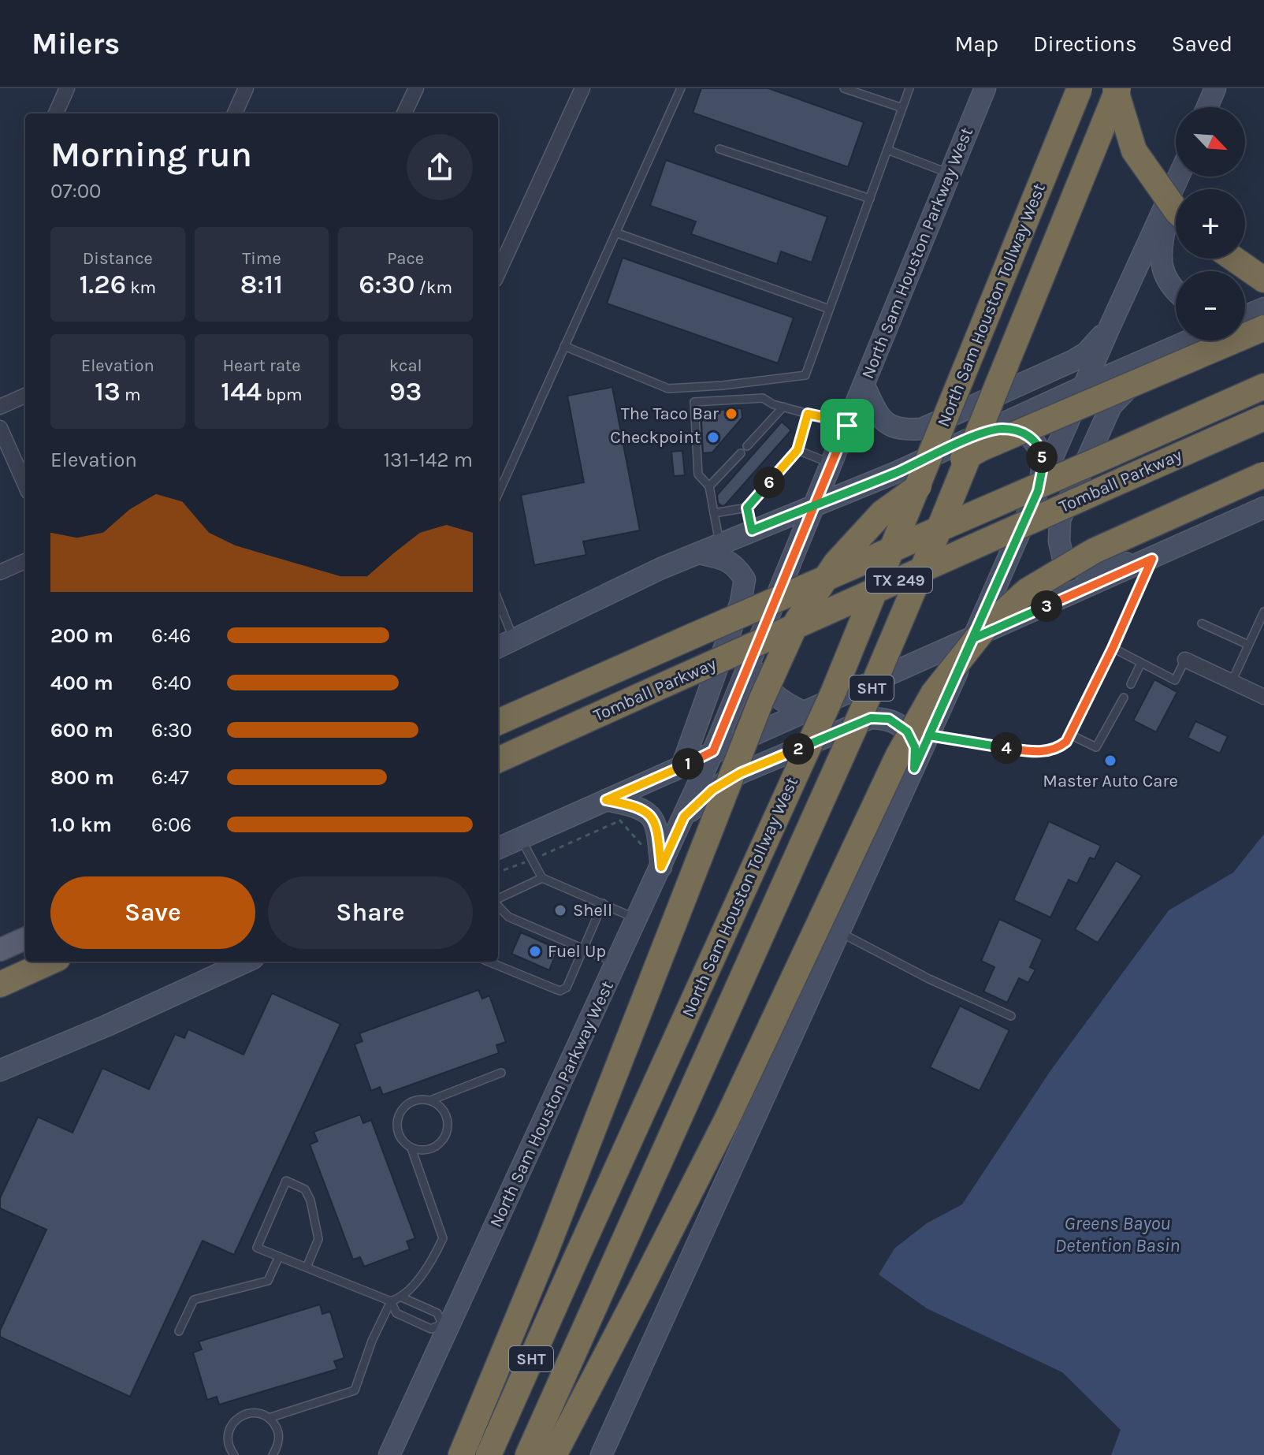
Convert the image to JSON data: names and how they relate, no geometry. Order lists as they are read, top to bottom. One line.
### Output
{"streets":{"highway":["North Sam Houston Tollway West","Tomball Parkway","TX 249","SHT"],"main road":["North Sam Houston Parkway West"]},"water":["Greens Bayou Detention Basin"],"places":["The Taco Bar","Checkpoint","Master Auto Care","Shell","Fuel Up"],"north":"bottom right","page":{"header":"Milers","nav":["Map","Directions","Saved"],"map_buttons":["+","−"],"heading":["Morning run","07:00"],"stats":[["Distance","1.26 km"],["Time","8:11"],["Pace","6:30 /km"],["Elevation","13 m"],["Heart rate","144 bpm"],["kcal","93"]],"chart":["Elevation","131–142 m"],"pins":["5","6","3","4","2","1"],"list":[{"name":"200 m","note":"6:46"},{"name":"400 m","note":"6:40"},{"name":"600 m","note":"6:30"},{"name":"800 m","note":"6:47"},{"name":"1.0 km","note":"6:06"}],"buttons":["Save","Share"]}}
